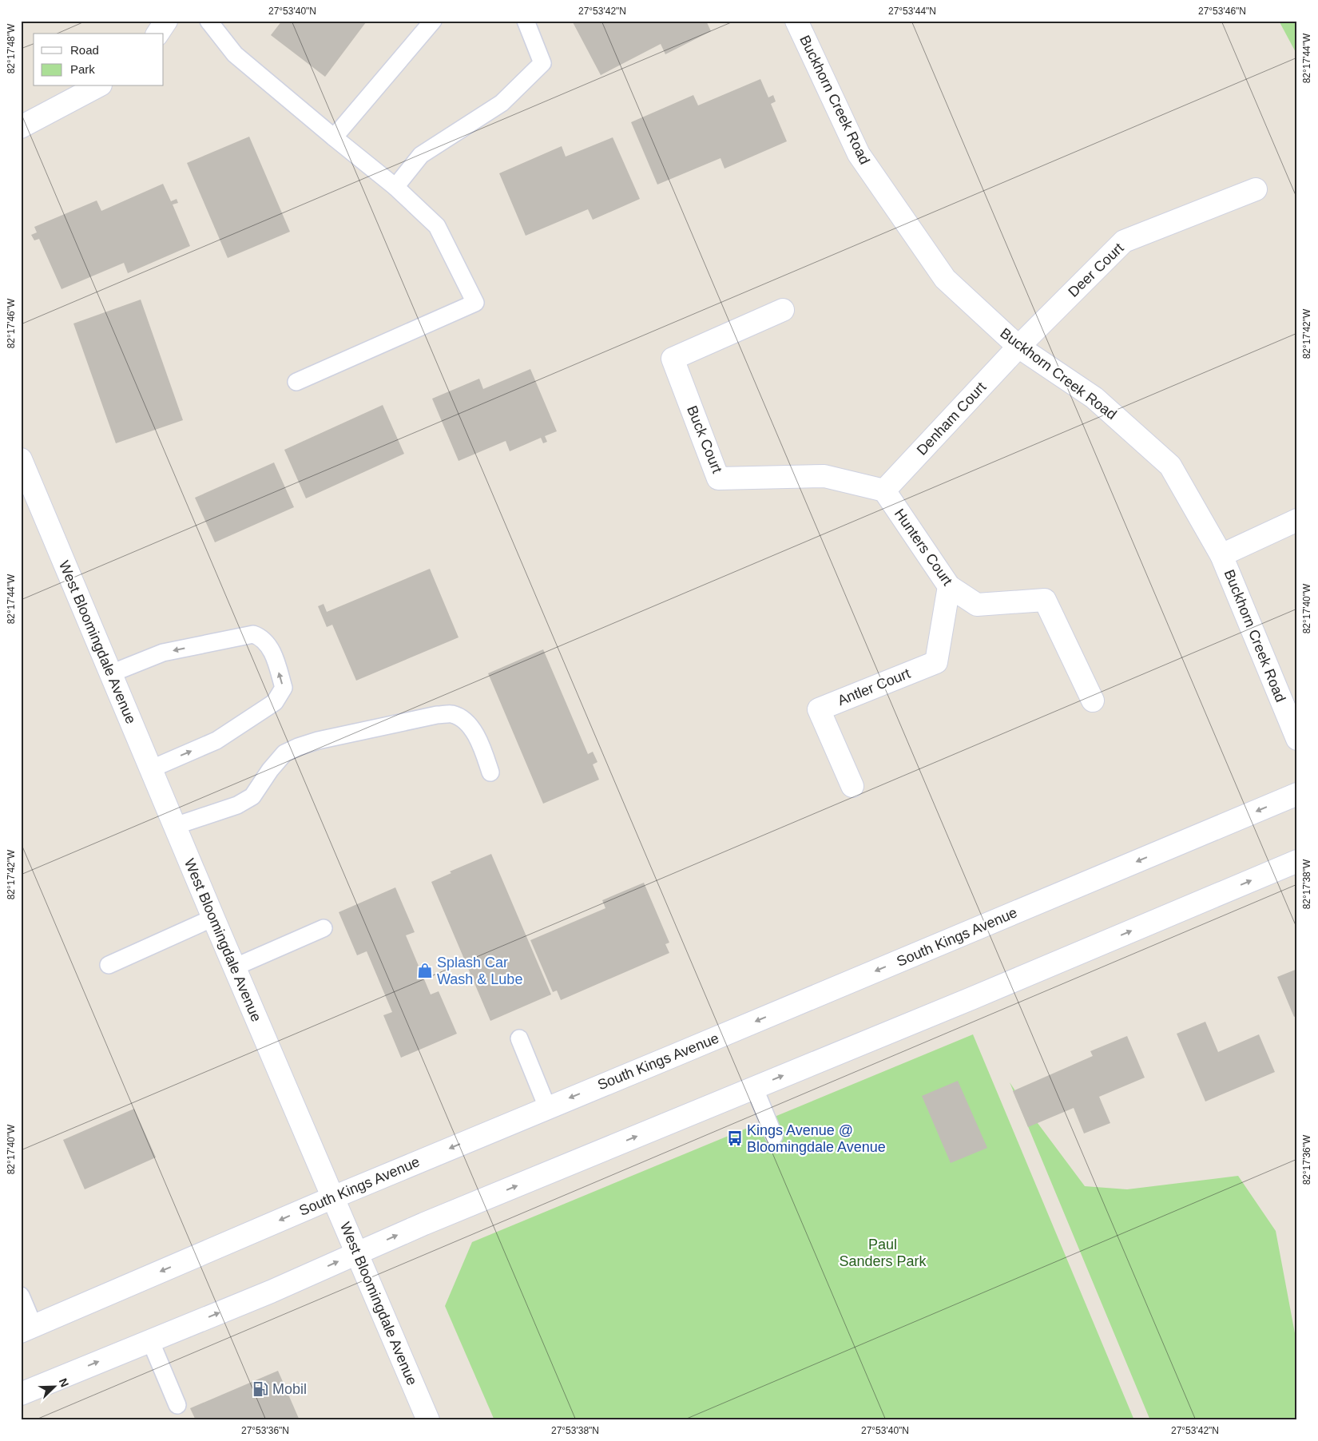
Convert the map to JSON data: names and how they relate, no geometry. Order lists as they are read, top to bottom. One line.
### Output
{"streets":{"street":["Buckhorn Creek Road","Deer Court","Denham Court","Buck Court","Hunters Court","West Bloomingdale Avenue","Antler Court","South Kings Avenue"]},"crossings":[["Buckhorn Creek Road","Deer Court"],["Buckhorn Creek Road","Denham Court"],["Deer Court","Denham Court"],["Denham Court","Buck Court"],["Denham Court","Hunters Court"],["Buck Court","Hunters Court"],["Hunters Court","Antler Court"],["West Bloomingdale Avenue","South Kings Avenue"]],"parks":["Paul Sanders Park"],"places":{"shop":["Splash Car Wash & Lube"],"bus stop":["Kings Avenue @ Bloomingdale Avenue"],"fuel station":["Mobil"]},"legend":["Road","Park"],"north":"top right","coordinates":["27°53'40\"N","27°53'42\"N","27°53'44\"N","27°53'46\"N","82°17'48\"W","82°17'44\"W","82°17'46\"W","82°17'42\"W","82°17'40\"W","82°17'38\"W","82°17'36\"W","27°53'36\"N","27°53'38\"N"]}
